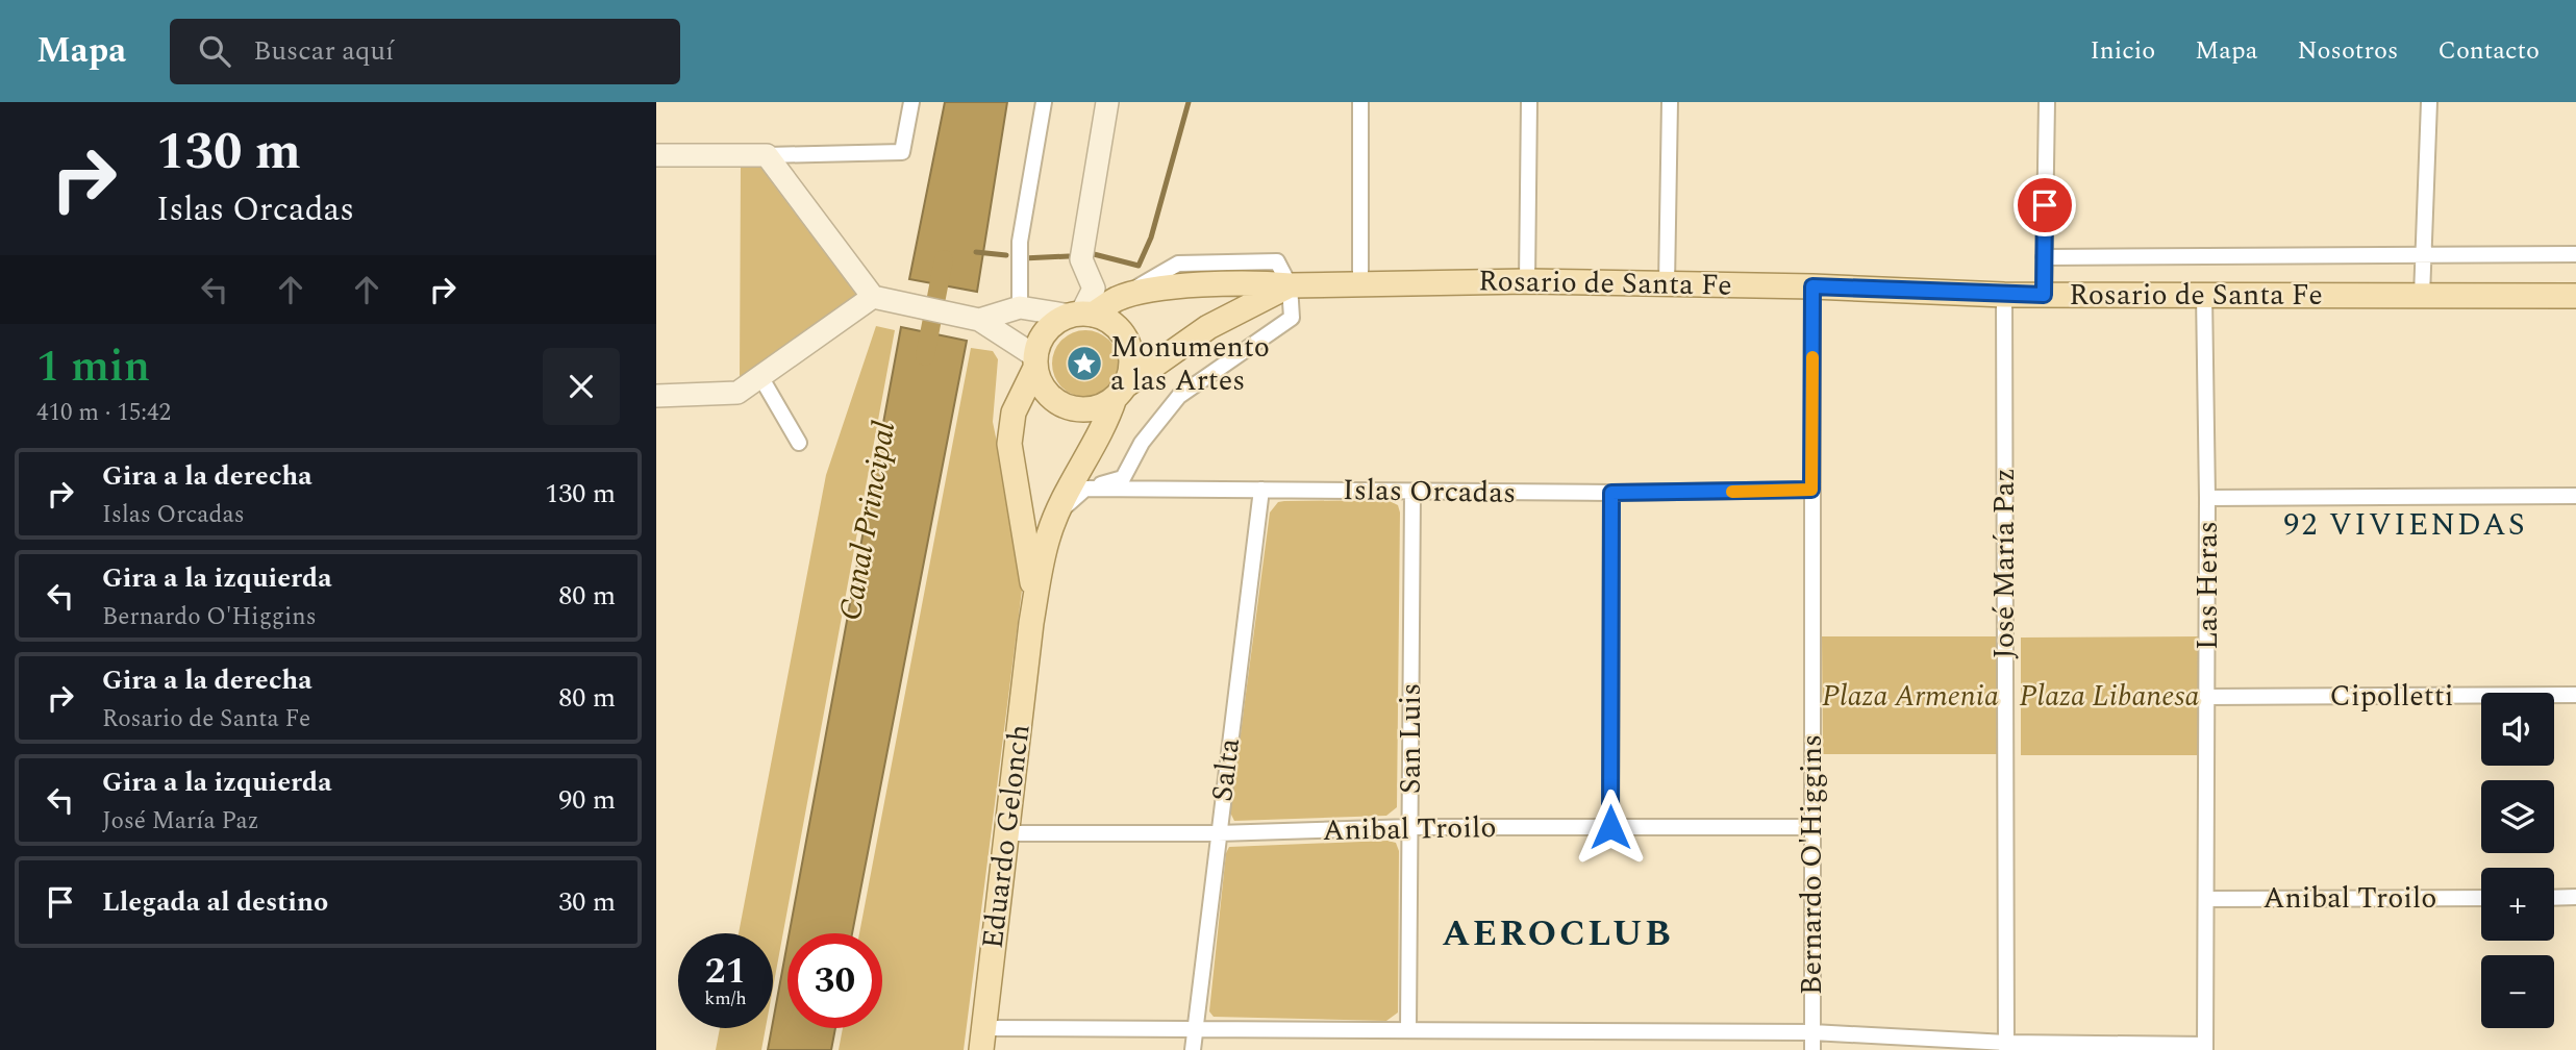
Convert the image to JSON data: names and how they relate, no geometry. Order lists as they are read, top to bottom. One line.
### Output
{"streets":{"main road":["Rosario de Santa Fe","Eduardo Gelonch"],"street":["Islas Orcadas","José María Paz","Las Heras","Cipolletti","San Luis","Salta","Anibal Troilo","Bernardo O'Higgins"]},"crossings":[["Rosario de Santa Fe","José María Paz"],["Rosario de Santa Fe","Las Heras"],["Rosario de Santa Fe","Eduardo Gelonch"],["Rosario de Santa Fe","Bernardo O'Higgins"],["Islas Orcadas","San Luis"],["Islas Orcadas","Salta"],["Islas Orcadas","Bernardo O'Higgins"],["Las Heras","Cipolletti"],["Las Heras","Anibal Troilo"],["San Luis","Anibal Troilo"],["Salta","Anibal Troilo"],["Anibal Troilo","Eduardo Gelonch"],["Anibal Troilo","Bernardo O'Higgins"]],"districts":["92 VIVIENDAS","AEROCLUB"],"water":["Canal Principal"],"parks":["Plaza Armenia","Plaza Libanesa"],"places":{"place":["Monumento a las Artes"]},"page":{"header":"Mapa","search":"Buscar aquí","nav":["Inicio","Mapa","Nosotros","Contacto"],"turn":["130 m","Islas Orcadas"],"heading":["1 min","410 m · 15:42"],"list":[{"name":"Gira a la derecha","note":"Islas Orcadas","value":"130 m"},{"name":"Gira a la izquierda","note":"Bernardo O'Higgins","value":"80 m"},{"name":"Gira a la derecha","note":"Rosario de Santa Fe","value":"80 m"},{"name":"Gira a la izquierda","note":"José María Paz","value":"90 m"},{"name":"Llegada al destino","value":"30 m"}],"map_buttons":["+","−"],"speed":"21 km/h","limit":"30"}}
